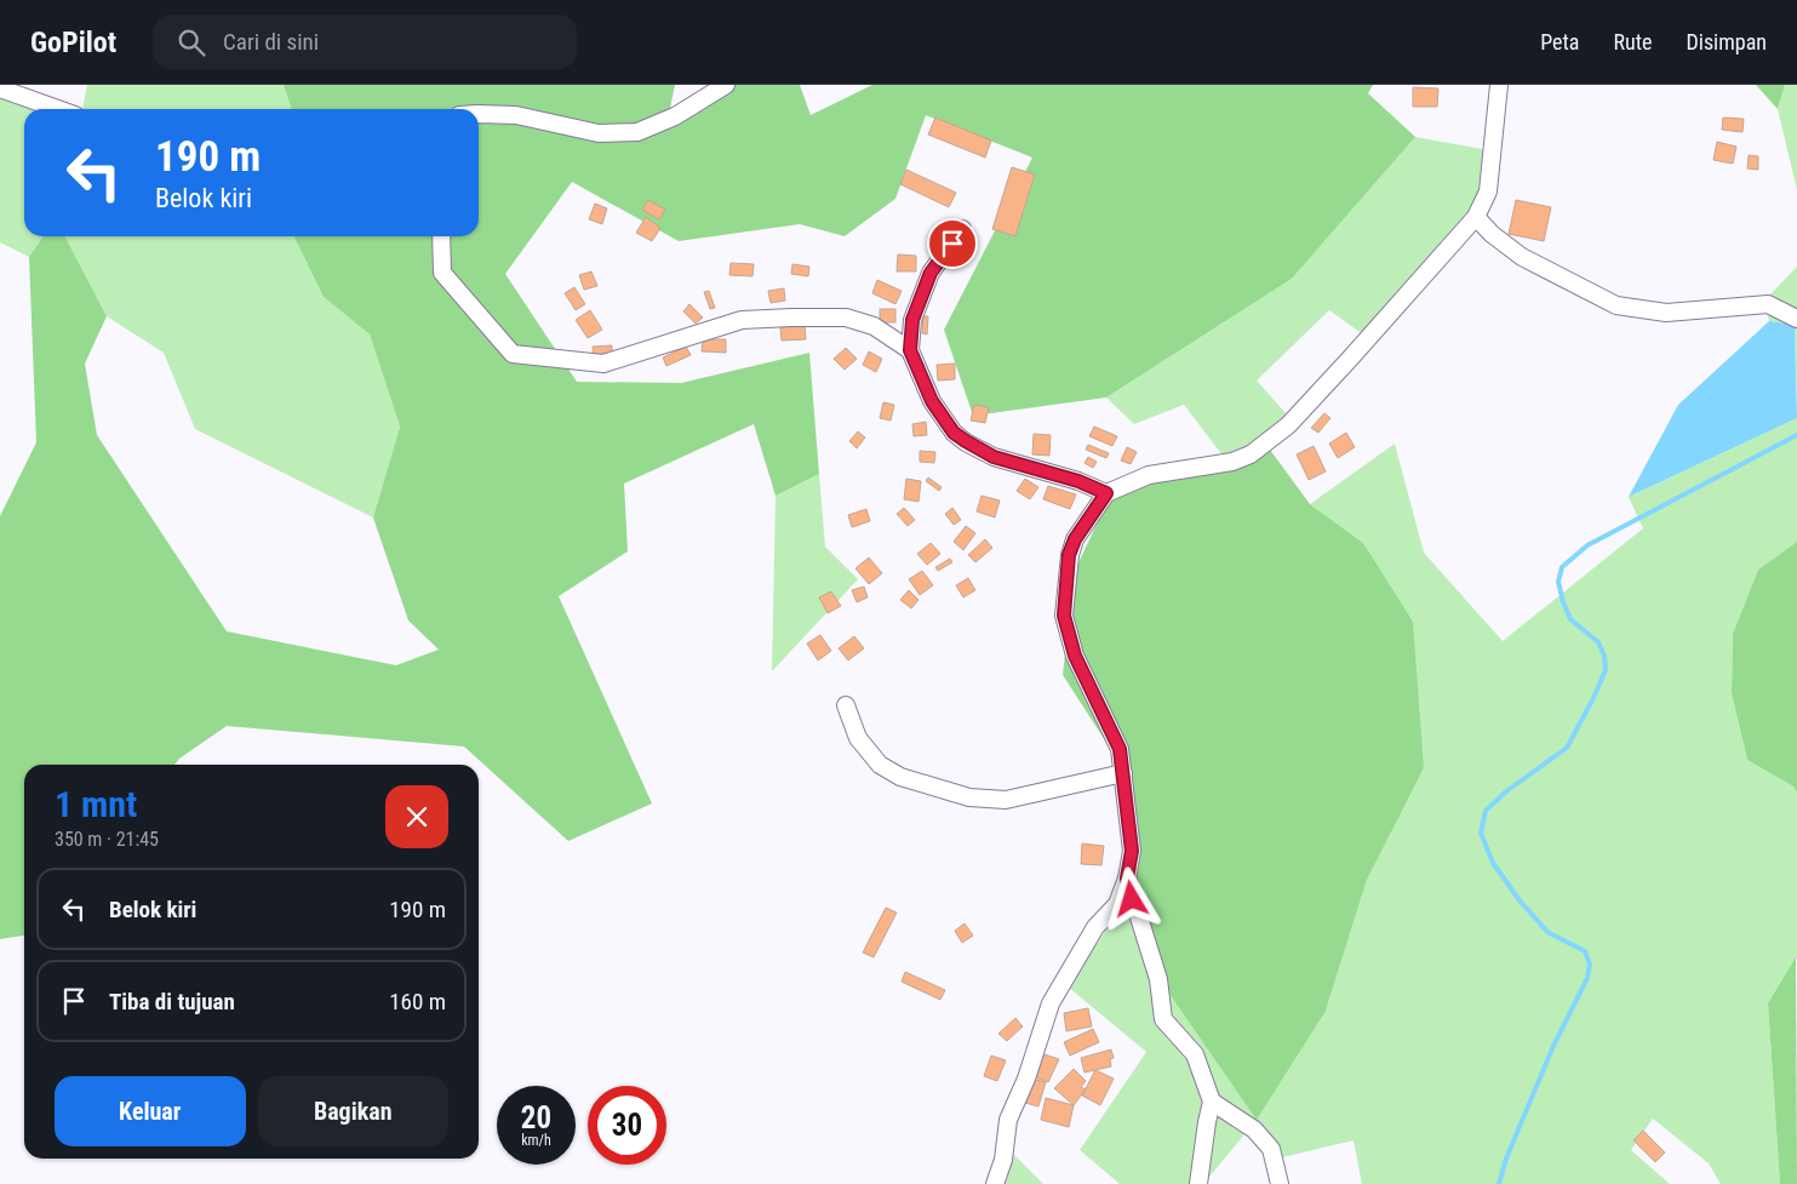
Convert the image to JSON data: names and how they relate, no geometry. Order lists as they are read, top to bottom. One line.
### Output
{"page":{"header":"GoPilot","search":"Cari di sini","nav":["Peta","Rute","Disimpan"],"turn":["190 m","Belok kiri"],"heading":["1 mnt","350 m · 21:45"],"list":[{"name":"Belok kiri","value":"190 m"},{"name":"Tiba di tujuan","value":"160 m"}],"buttons":["Keluar","Bagikan"],"speed":"20 km/h","limit":"30"}}
